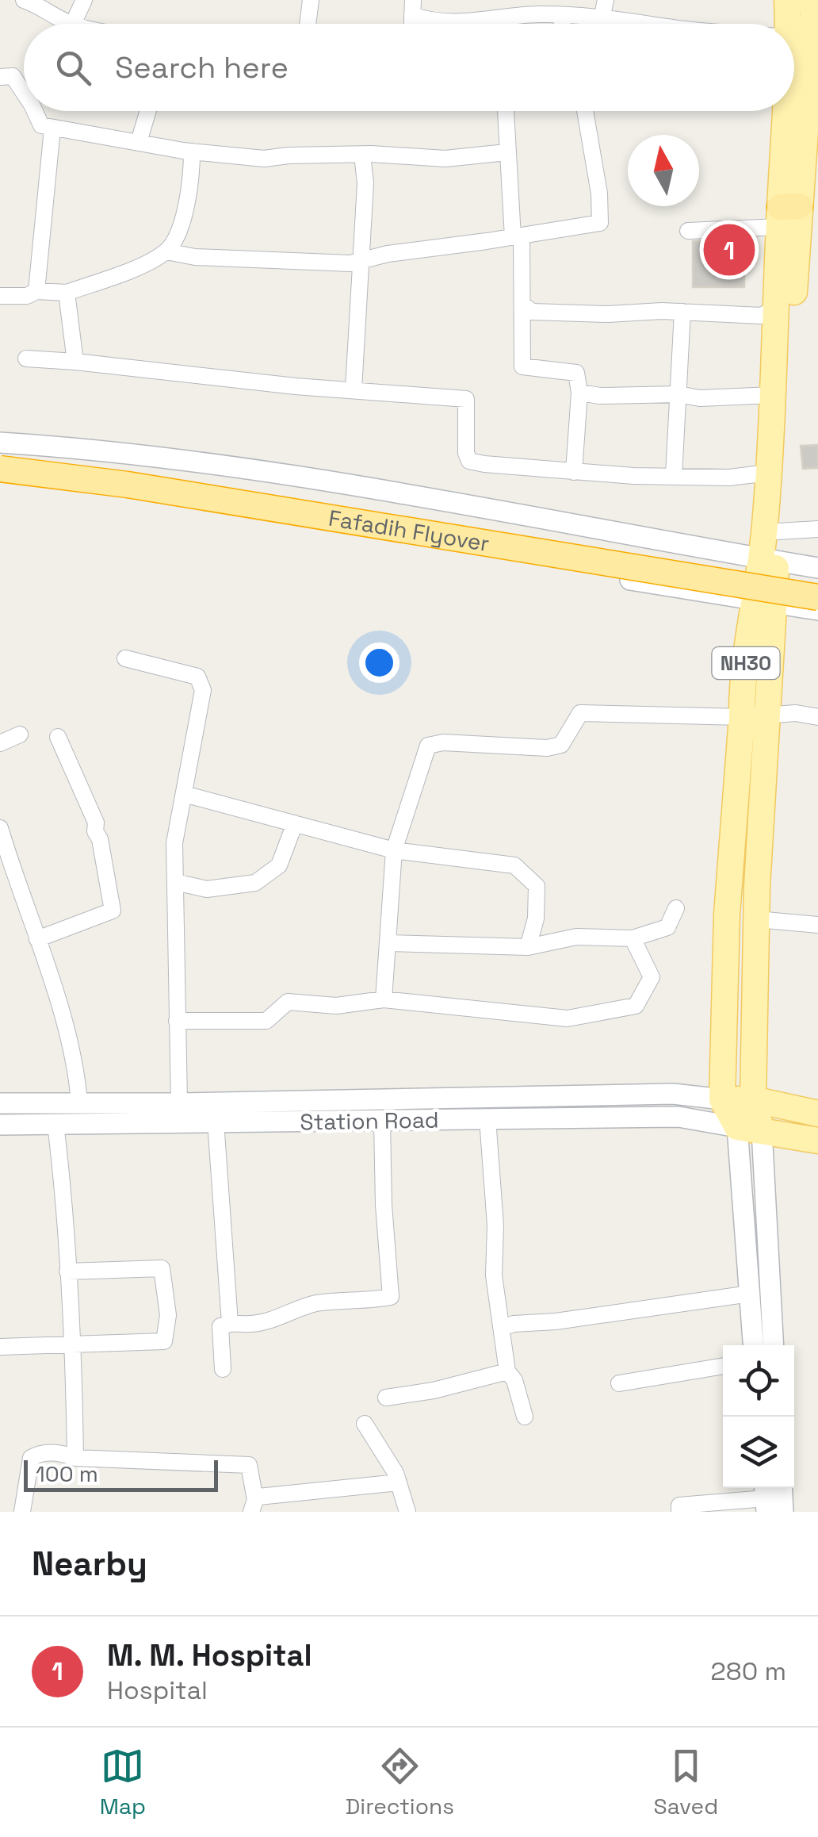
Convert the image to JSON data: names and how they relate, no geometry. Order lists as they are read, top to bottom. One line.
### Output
{"streets":{"highway":["Fafadih Flyover"],"main road":["NH30"],"street":["Station Road"]},"crossings":[["NH30","Station Road"]],"scale_bar":"100 m","north":"top","page":{"search":"Search here","pins":"1","scale":"100 m","heading":"Nearby","list":[{"mark":"1","name":"M. M. Hospital","note":"Hospital","value":"280 m"}],"nav":["Map","Directions","Saved"]}}
